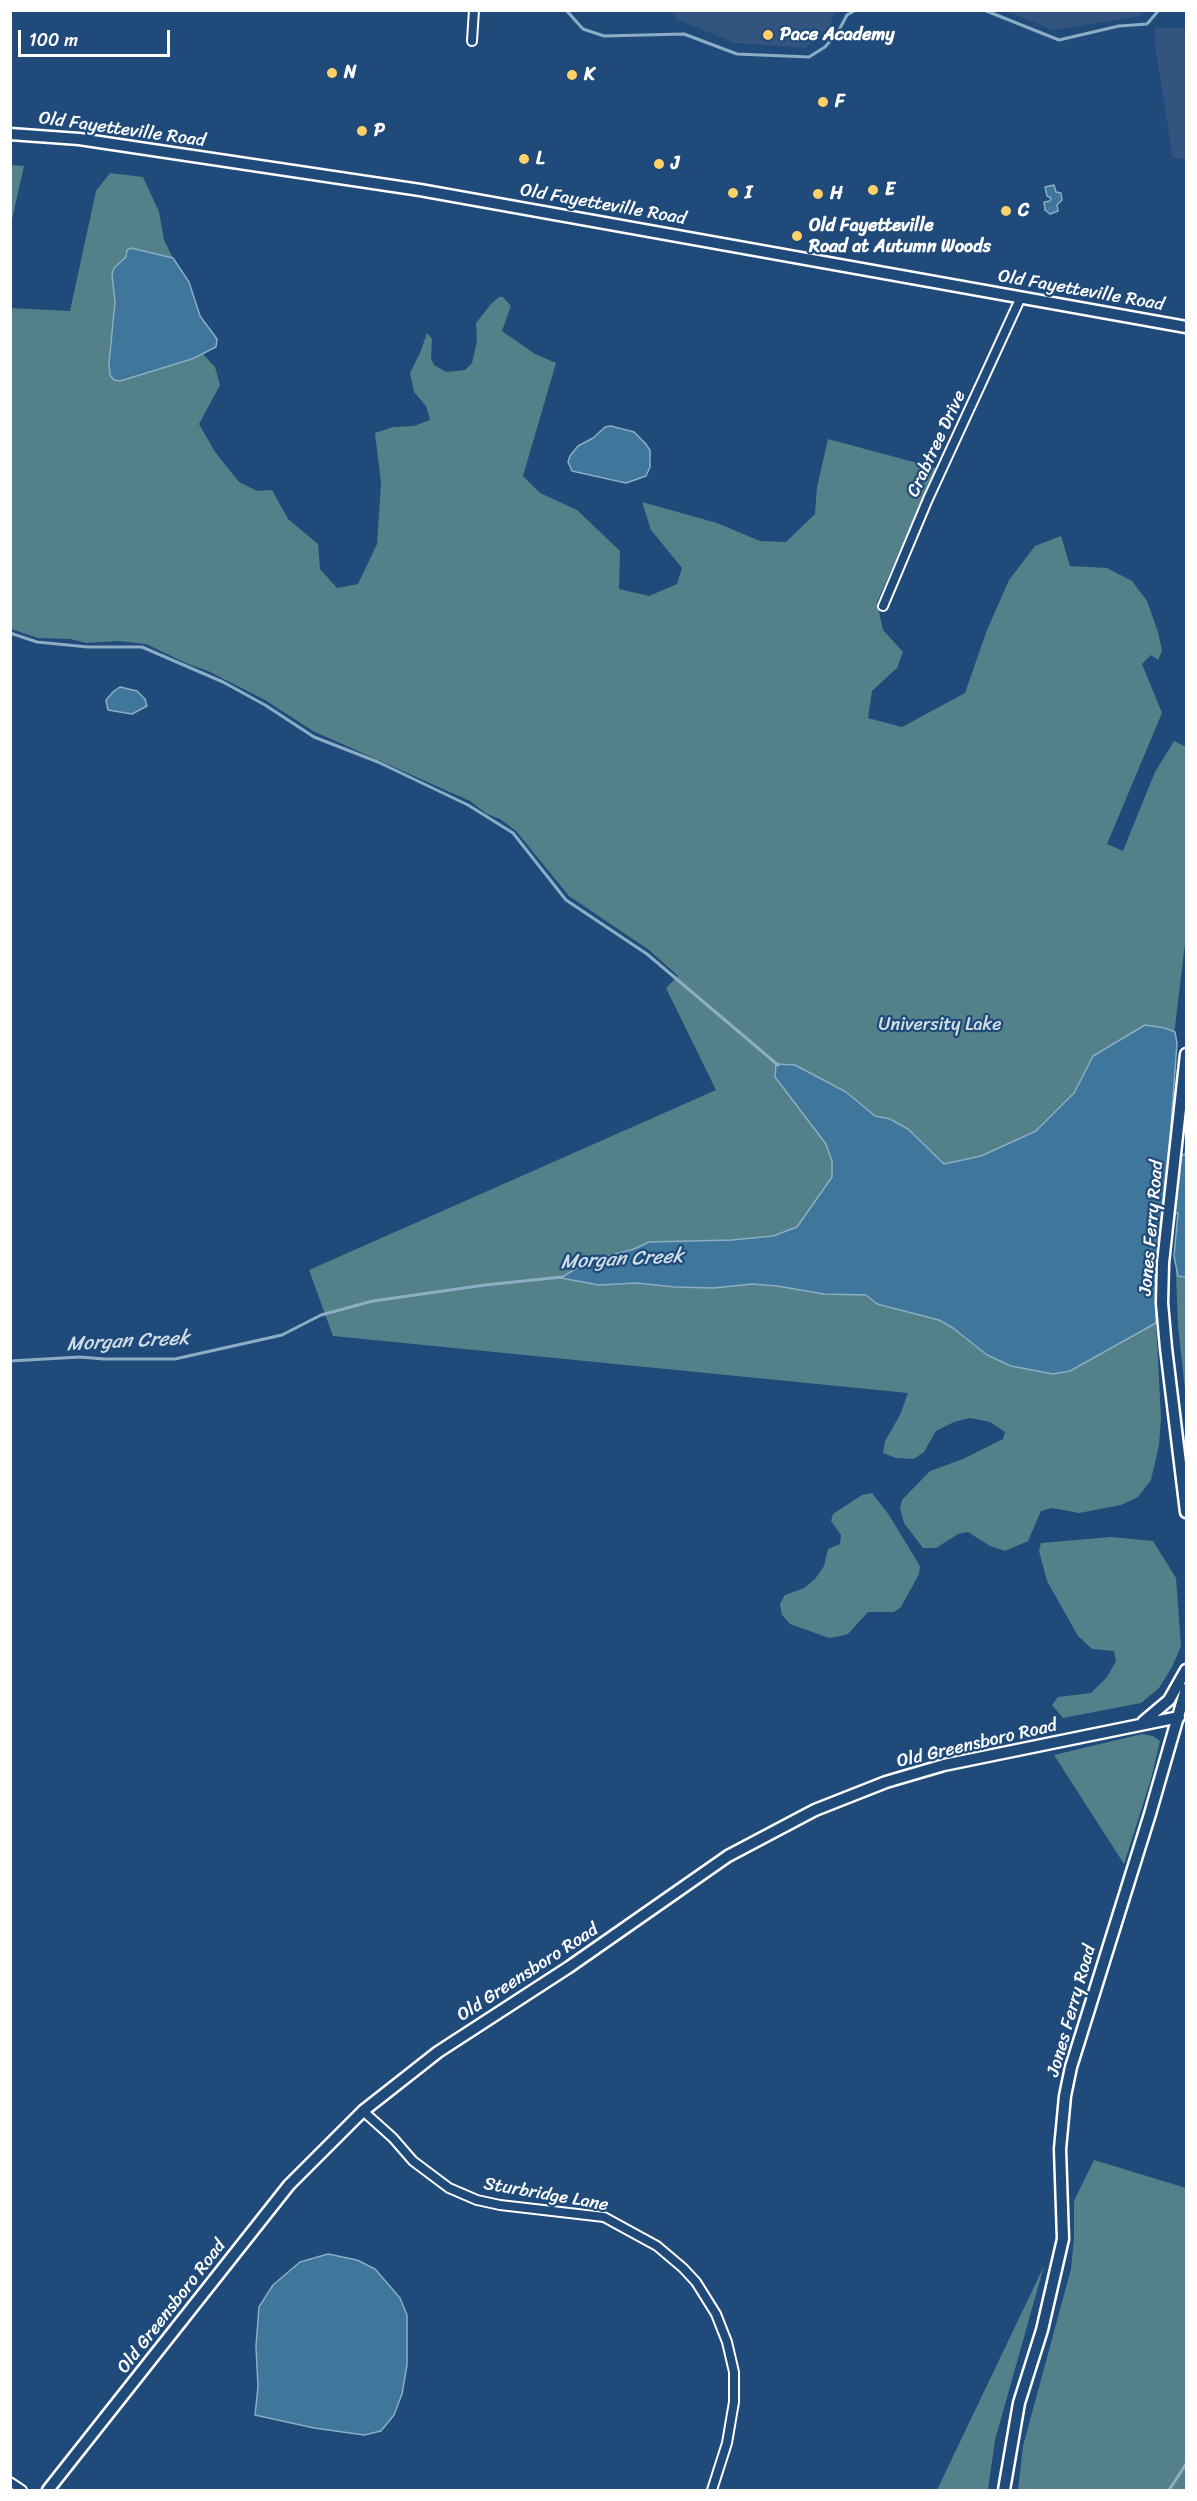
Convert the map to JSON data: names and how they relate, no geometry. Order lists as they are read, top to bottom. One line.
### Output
{"streets":{"street":["Old Fayetteville Road","Crabtree Drive","Jones Ferry Road","Old Greensboro Road","Sturbridge Lane"]},"crossings":[["Old Fayetteville Road","Crabtree Drive"],["Jones Ferry Road","Old Greensboro Road"],["Old Greensboro Road","Sturbridge Lane"]],"water":["Morgan Creek"],"parks":["University Lake"],"places":["Pace Academy","N","K","F","P","L","J","E","I","H","C","Old Fayetteville Road at Autumn Woods"],"scale_bar":"100 m"}
